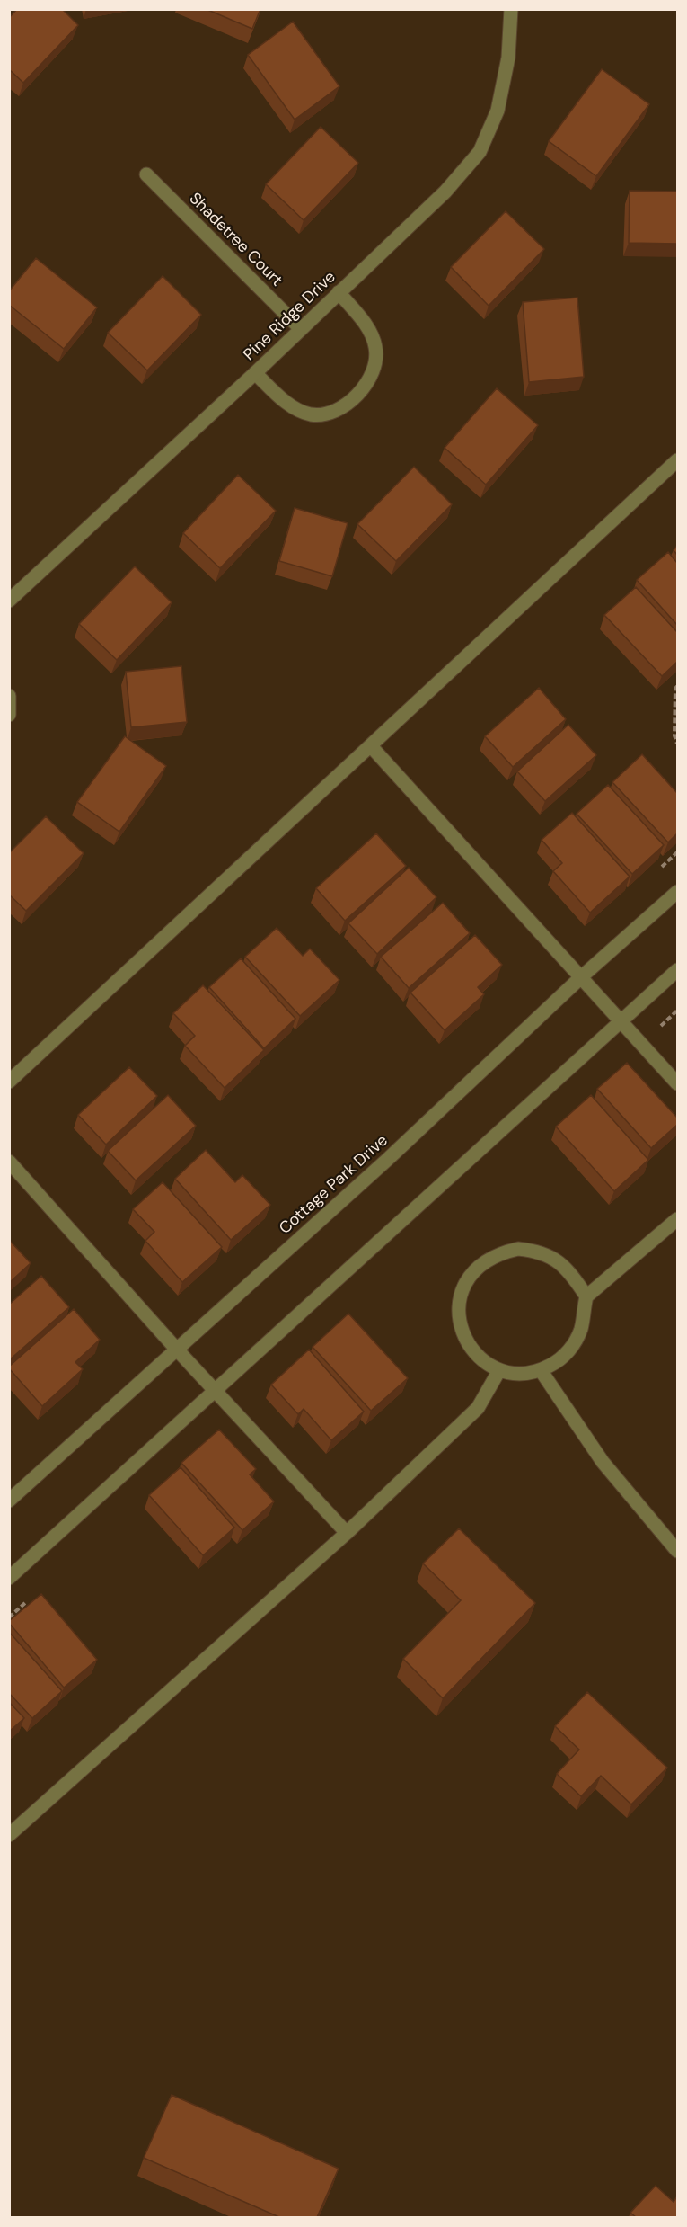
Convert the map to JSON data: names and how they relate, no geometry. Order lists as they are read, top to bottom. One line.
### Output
{"streets":{"street":["Shadetree Court","Pine Ridge Drive","Cottage Park Drive"]},"crossings":[["Shadetree Court","Pine Ridge Drive"]]}
